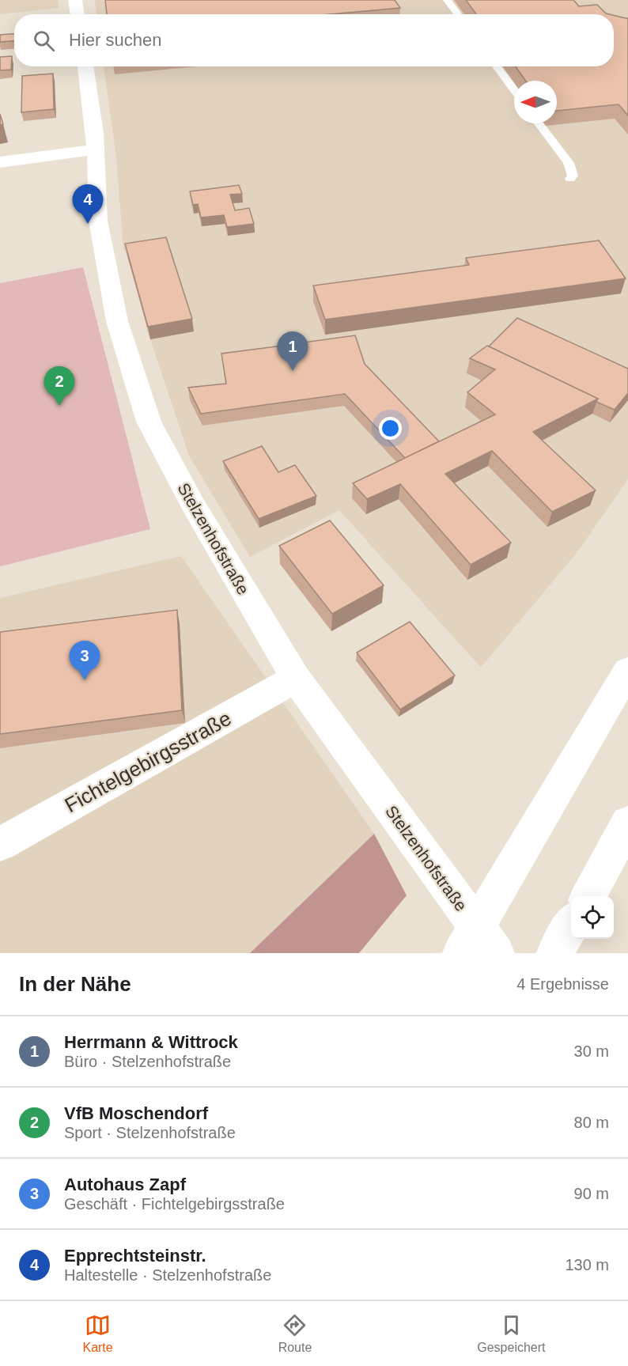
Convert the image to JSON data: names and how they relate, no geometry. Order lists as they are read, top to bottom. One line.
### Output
{"streets":{"main road":["Stelzenhofstraße","Fichtelgebirgsstraße"]},"crossings":[["Stelzenhofstraße","Fichtelgebirgsstraße"]],"north":"left","page":{"search":"Hier suchen","pins":["4","1","2","3"],"heading":["In der Nähe","4 Ergebnisse"],"list":[{"mark":"1","name":"Herrmann & Wittrock","note":"Büro · Stelzenhofstraße","value":"30 m"},{"mark":"2","name":"VfB Moschendorf","note":"Sport · Stelzenhofstraße","value":"80 m"},{"mark":"3","name":"Autohaus Zapf","note":"Geschäft · Fichtelgebirgsstraße","value":"90 m"},{"mark":"4","name":"Epprechtsteinstr.","note":"Haltestelle · Stelzenhofstraße","value":"130 m"}],"nav":["Karte","Route","Gespeichert"]}}
